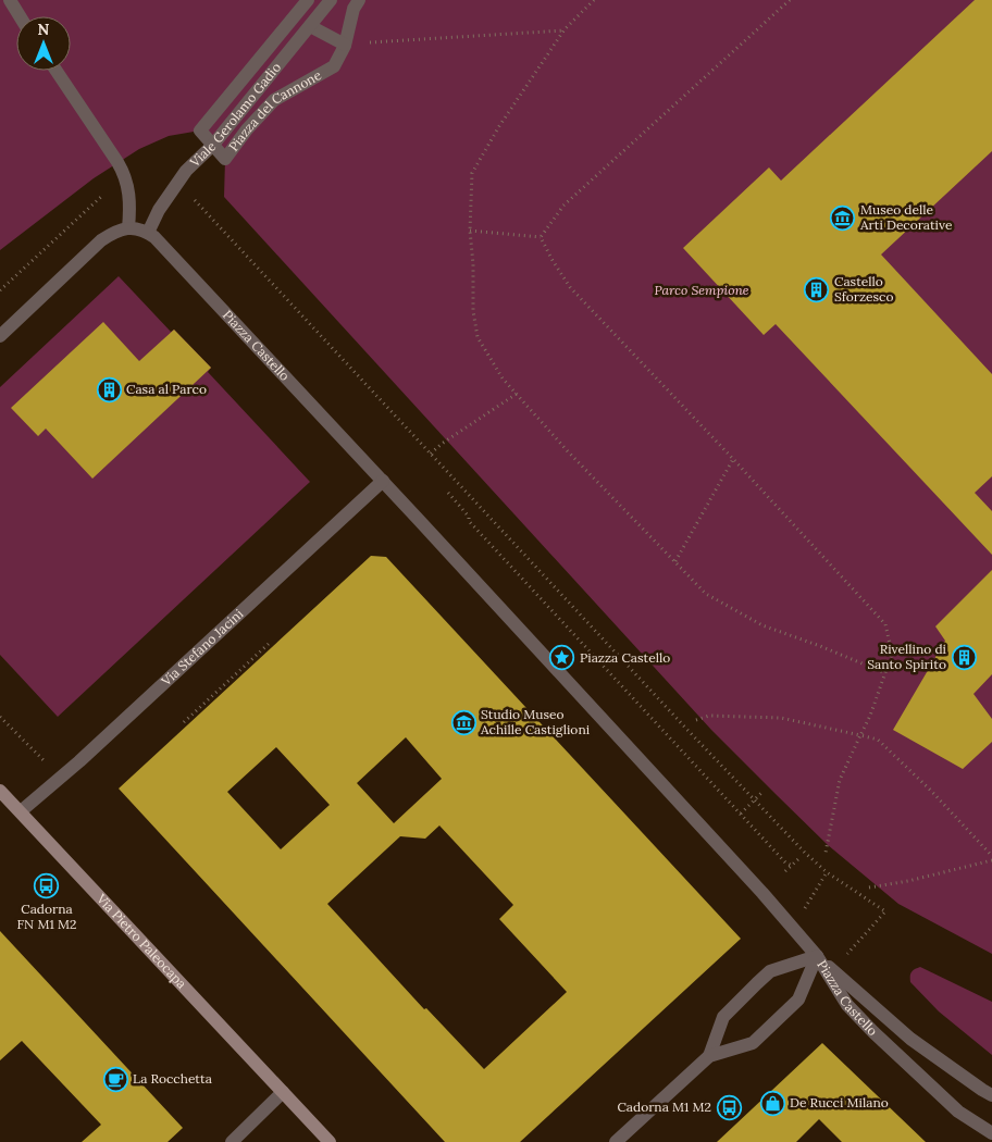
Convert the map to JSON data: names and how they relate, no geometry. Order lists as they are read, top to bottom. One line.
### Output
{"streets":{"street":["Piazza del Cannone","Viale Gerolamo Gadio","Piazza Castello","Via Stefano Jacini","Via Pietro Paleocapa"]},"crossings":[["Piazza del Cannone","Viale Gerolamo Gadio"],["Viale Gerolamo Gadio","Piazza Castello"],["Piazza Castello","Via Stefano Jacini"],["Via Stefano Jacini","Via Pietro Paleocapa"]],"parks":["Parco Sempione"],"places":{"museum":["Museo delle Arti Decorative","Studio Museo Achille Castiglioni"],"building":["Castello Sforzesco","Casa al Parco","Rivellino di Santo Spirito"],"place":["Piazza Castello"],"bus stop":["Cadorna FN M1 M2","Cadorna M1 M2"],"cafe":["La Rocchetta"],"shop":["De Rucci Milano"]},"north":"top"}
